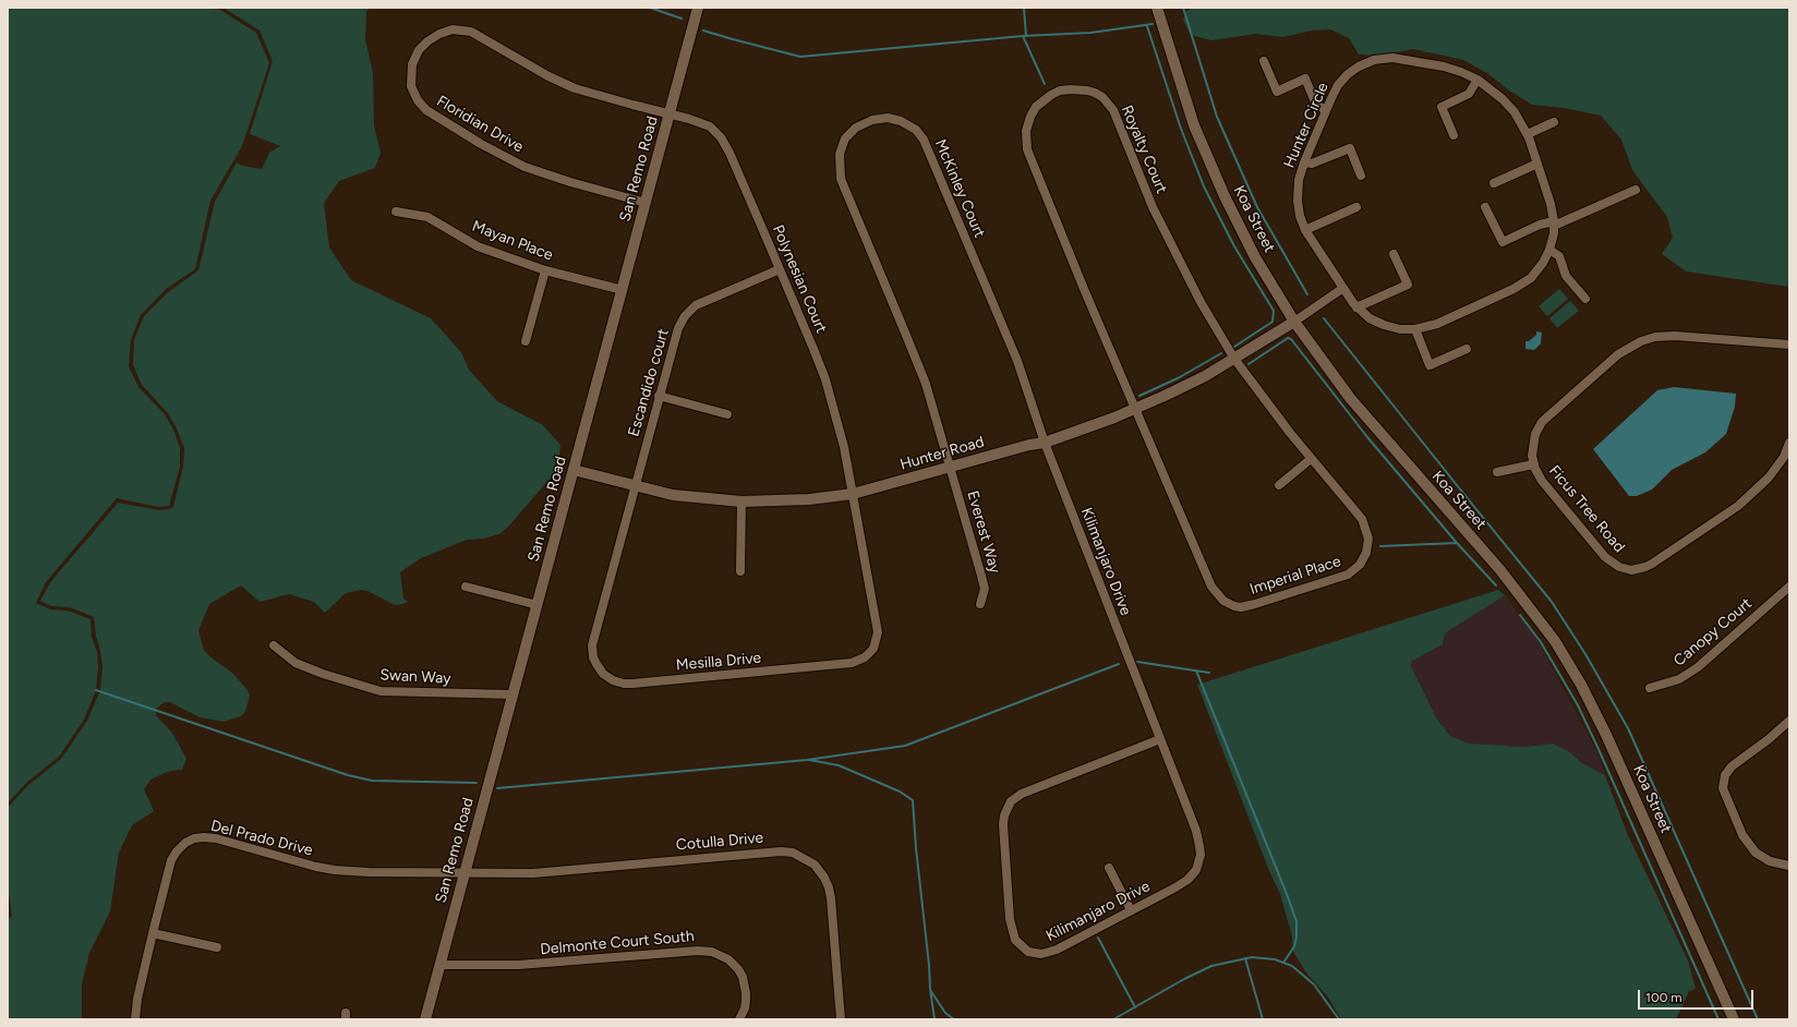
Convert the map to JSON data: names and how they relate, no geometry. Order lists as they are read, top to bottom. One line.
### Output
{"streets":{"street":["Floridian Drive","Hunter Circle","Royalty Court","San Remo Road","McKinley Court","Koa Street","Mayan Place","Polynesian Court","Escandido court","Hunter Road","Ficus Tree Road","Everest Way","Kilimanjaro Drive","Imperial Place","Canopy Court","Mesilla Drive","Swan Way","Del Prado Drive","Cotulla Drive","Delmonte Court South"]},"crossings":[["Floridian Drive","San Remo Road"],["Floridian Drive","Polynesian Court"],["Royalty Court","Hunter Road"],["Royalty Court","Imperial Place"],["San Remo Road","Mayan Place"],["San Remo Road","Polynesian Court"],["San Remo Road","Hunter Road"],["San Remo Road","Swan Way"],["San Remo Road","Del Prado Drive"],["San Remo Road","Cotulla Drive"],["San Remo Road","Delmonte Court South"],["McKinley Court","Hunter Road"],["McKinley Court","Everest Way"],["McKinley Court","Kilimanjaro Drive"],["Koa Street","Hunter Road"],["Polynesian Court","Escandido court"],["Polynesian Court","Hunter Road"],["Polynesian Court","Mesilla Drive"],["Escandido court","Hunter Road"],["Escandido court","Mesilla Drive"],["Hunter Road","Everest Way"],["Hunter Road","Kilimanjaro Drive"],["Hunter Road","Imperial Place"],["Hunter Road","Mesilla Drive"],["Del Prado Drive","Cotulla Drive"]],"scale_bar":"100 m"}
